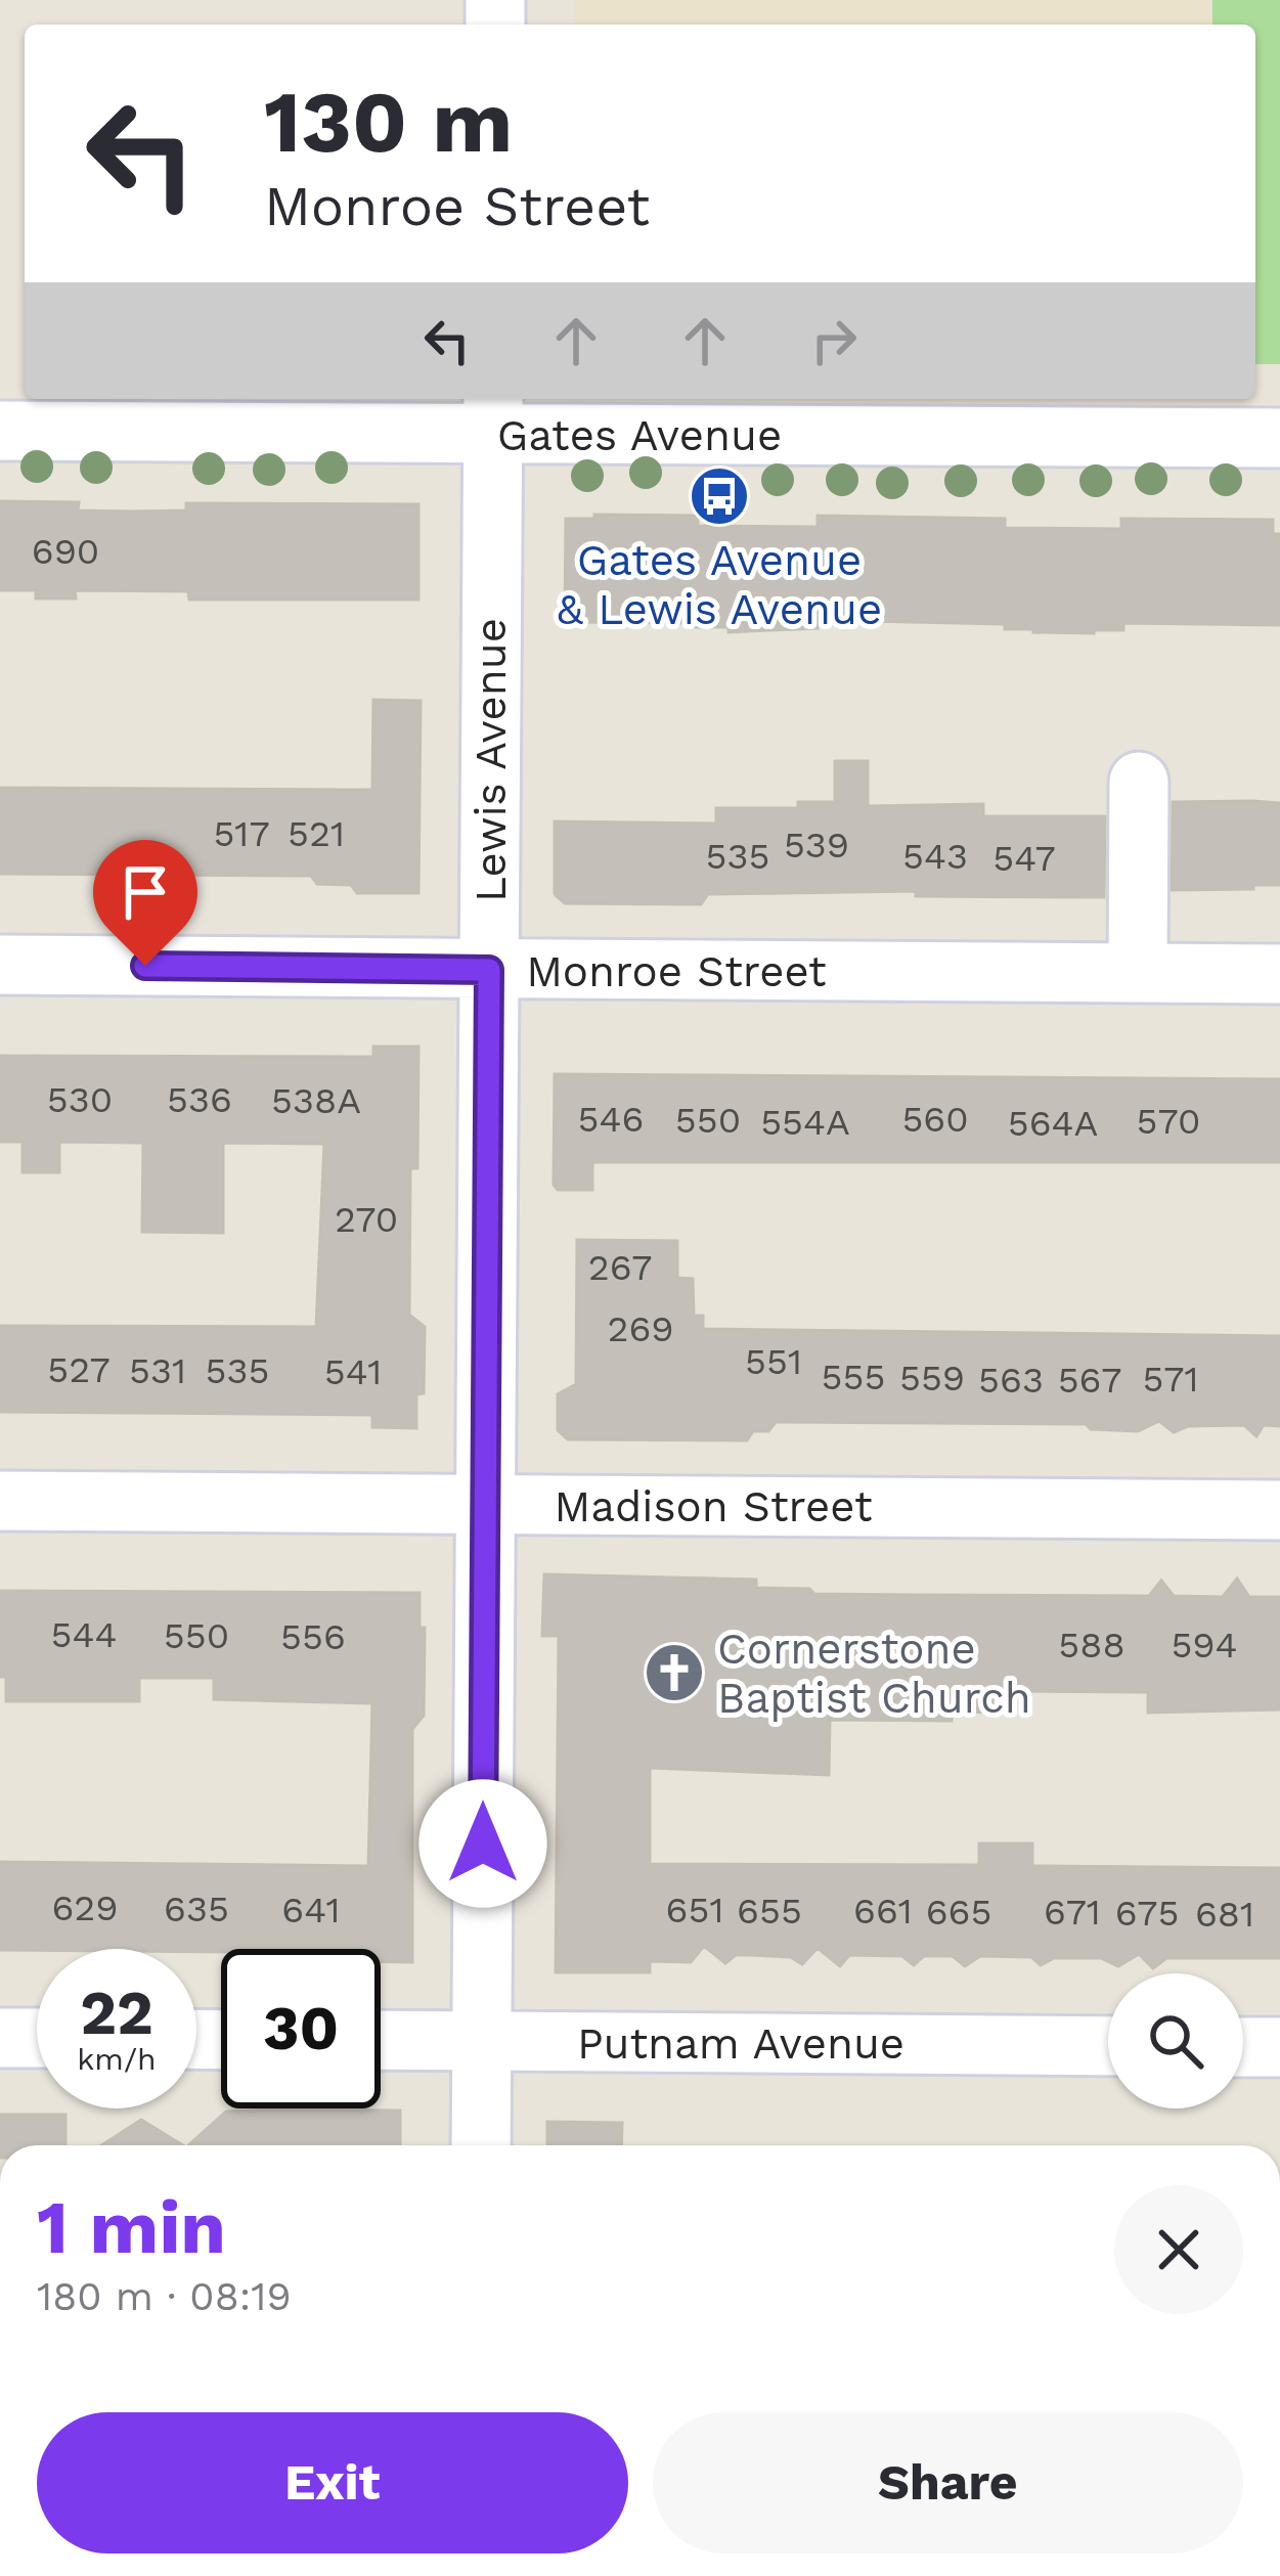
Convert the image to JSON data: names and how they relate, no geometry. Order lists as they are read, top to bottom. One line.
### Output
{"streets":{"street":["Gates Avenue","Lewis Avenue","Monroe Street","Madison Street","Putnam Avenue"]},"crossings":[["Gates Avenue","Lewis Avenue"],["Lewis Avenue","Monroe Street"],["Lewis Avenue","Madison Street"],["Lewis Avenue","Putnam Avenue"]],"places":{"bus stop":["Gates Avenue & Lewis Avenue"],"church":["Cornerstone Baptist Church"]},"house_numbers":["690","517","521","539","535","543","547","530","536","538A","546","560","550","570","554A","564A","270","267","269","551","527","531","535","541","555","559","571","563","567","544","550","556","588","594","629","635","641","651","655","661","665","671","675","681"],"page":{"turn":["130 m","Monroe Street"],"speed":"22 km/h","limit":"30","heading":["1 min","180 m · 08:19"],"buttons":["Exit","Share"]}}
